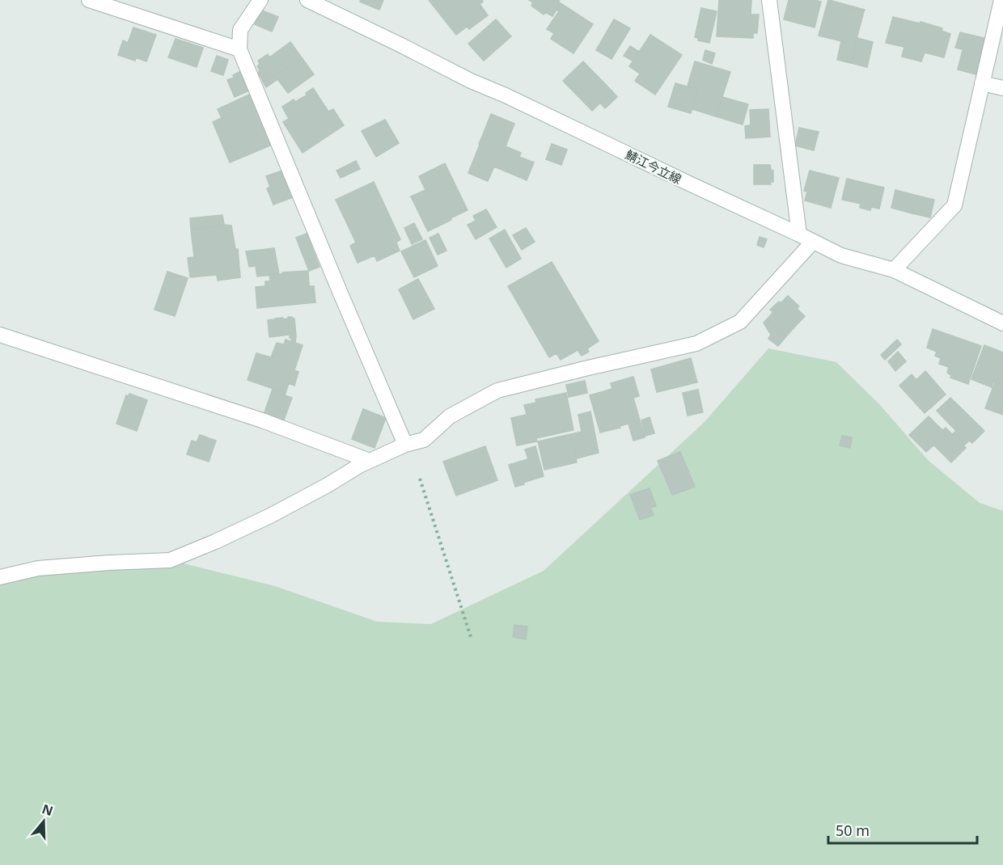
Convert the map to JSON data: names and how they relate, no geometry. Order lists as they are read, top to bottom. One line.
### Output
{"streets":{"street":["鯖江今立線"]},"scale_bar":"50 m","north":"top"}
